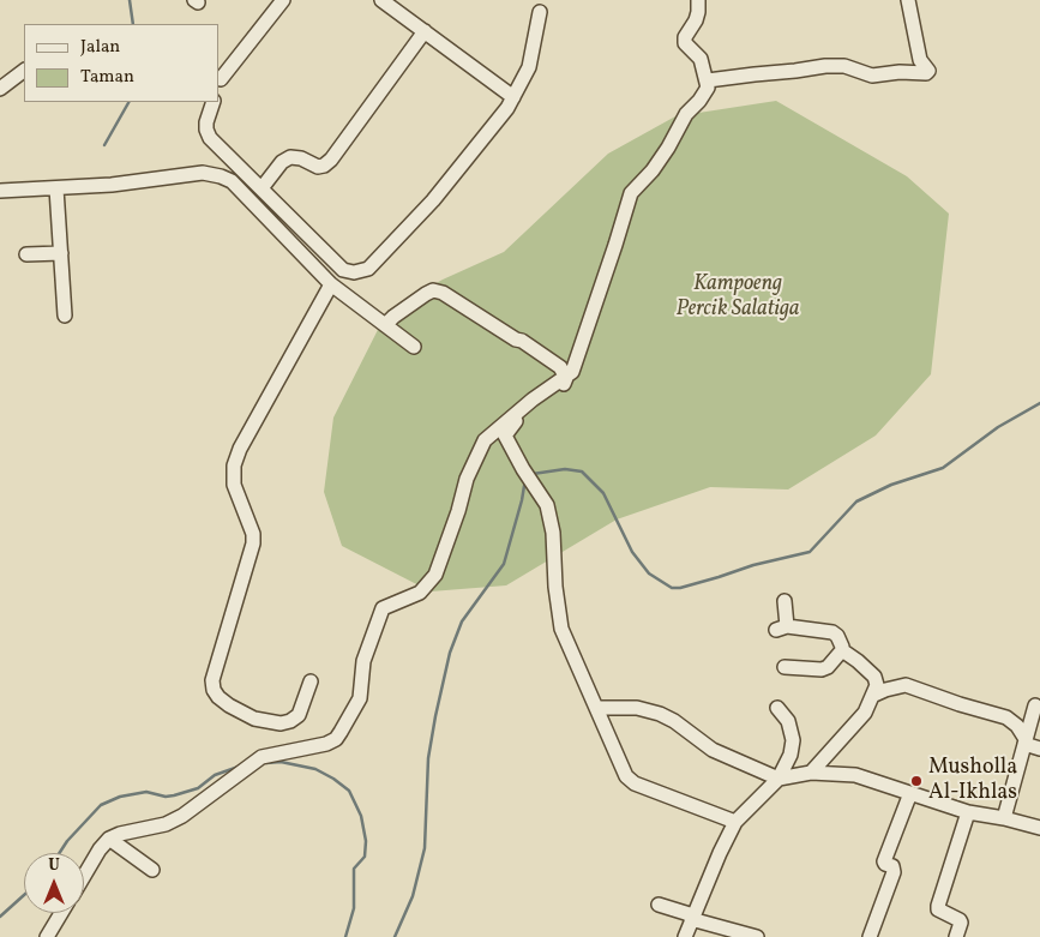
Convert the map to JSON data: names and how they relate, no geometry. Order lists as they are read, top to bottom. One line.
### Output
{"parks":["Kampoeng Percik Salatiga"],"places":["Musholla Al-Ikhlas"],"legend":["Jalan","Taman"],"north":"top"}
